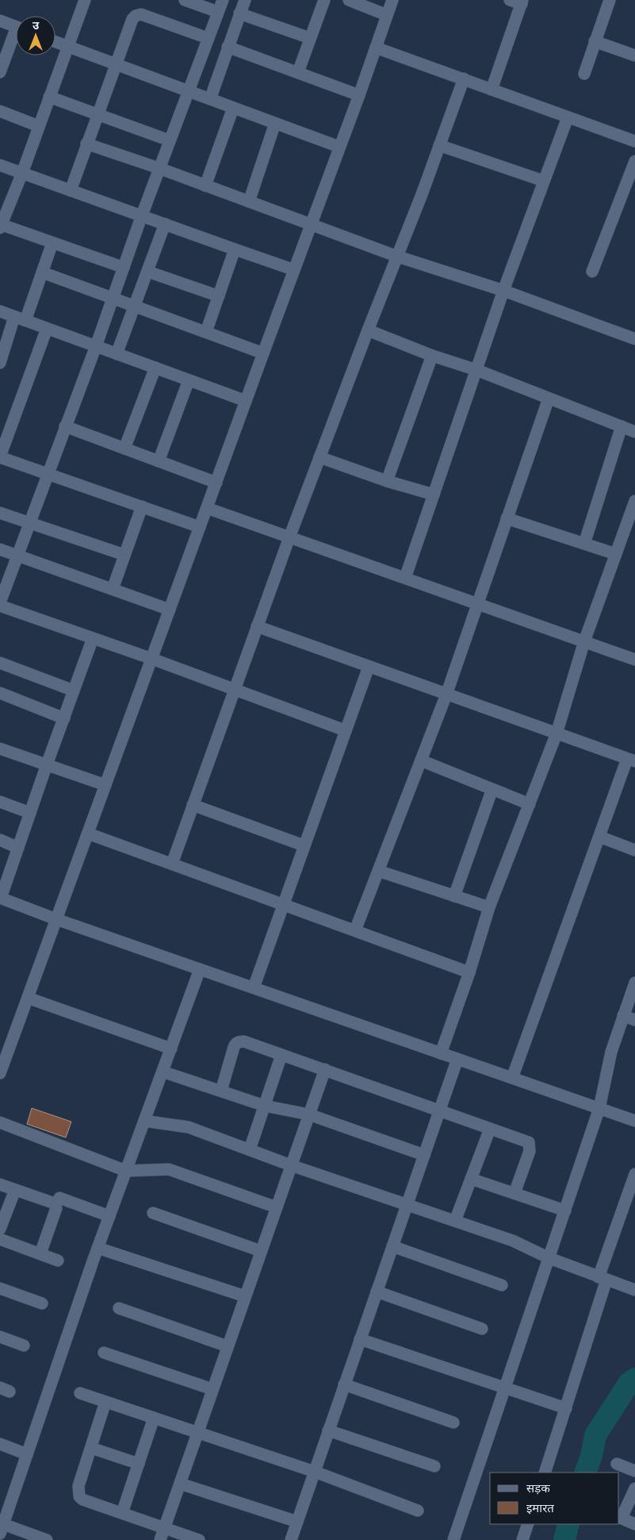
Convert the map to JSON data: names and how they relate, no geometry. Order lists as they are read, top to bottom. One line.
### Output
{"legend":["सड़क","इमारत"],"north":"top"}
